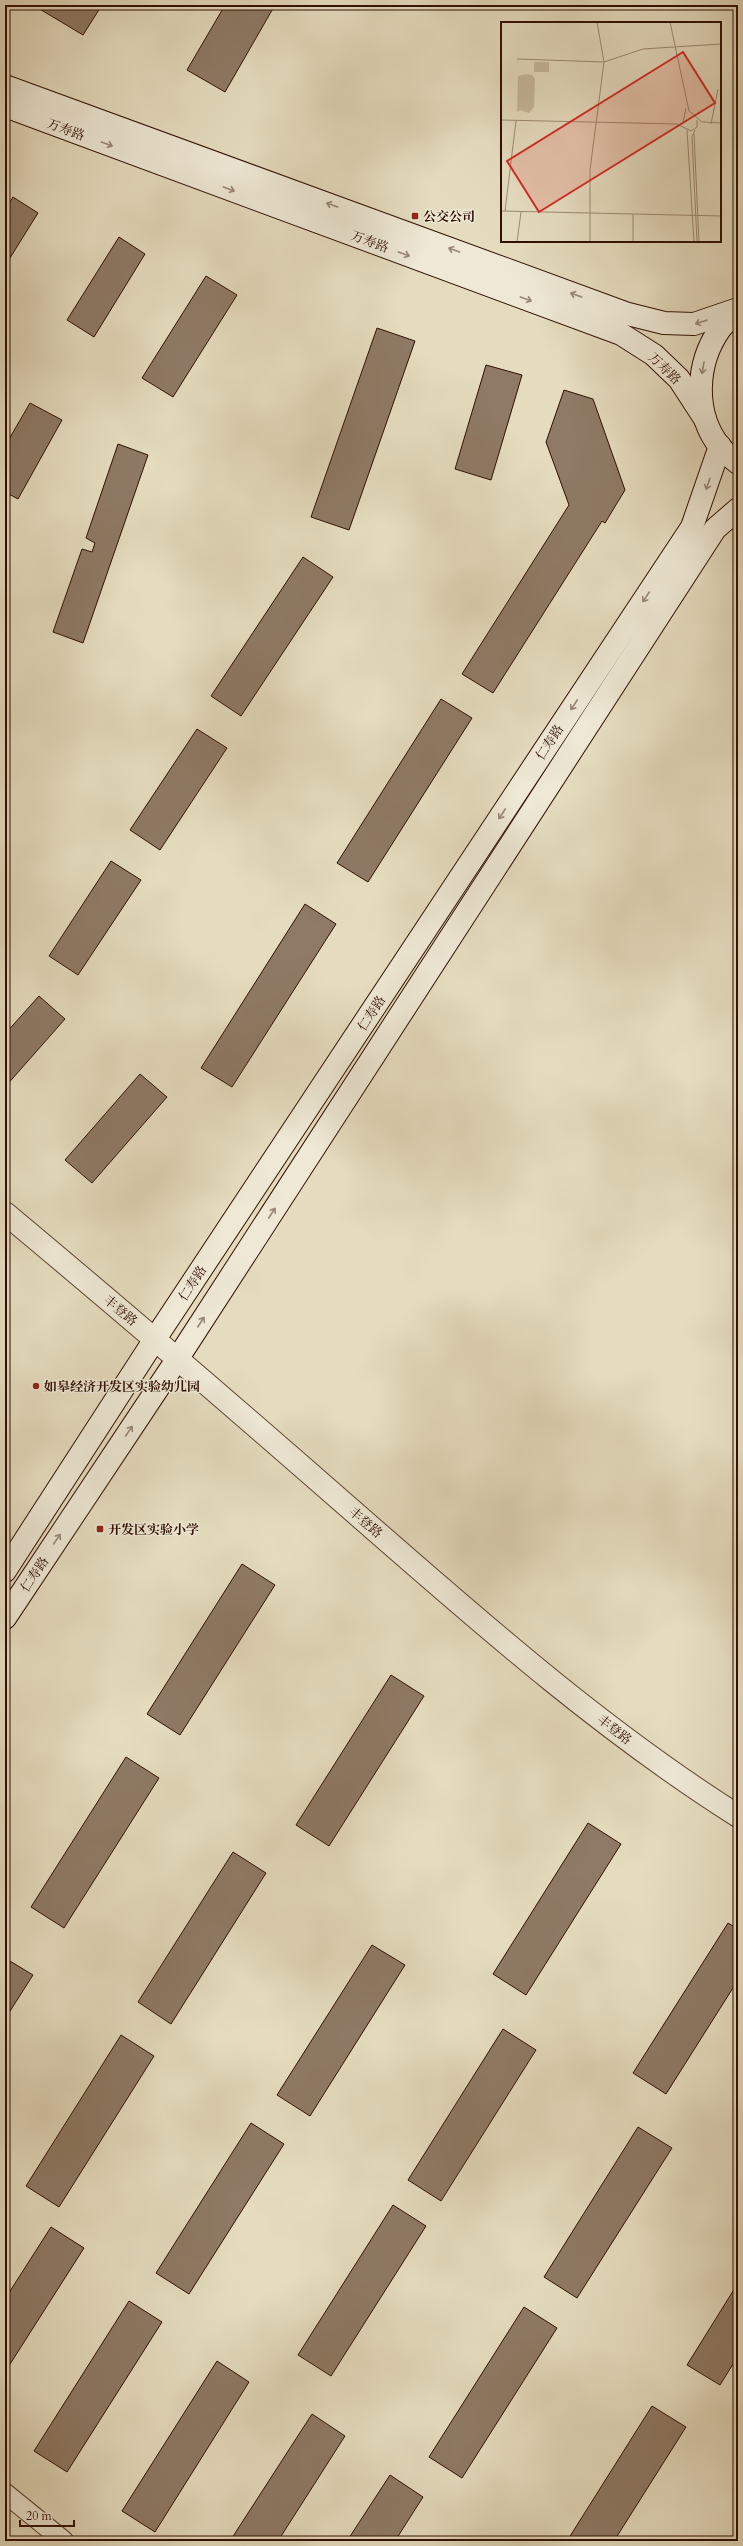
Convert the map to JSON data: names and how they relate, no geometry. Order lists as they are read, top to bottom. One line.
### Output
{"streets":{"main road":["万寿路","仁寿路","丰登路"]},"crossings":[["万寿路","仁寿路"],["仁寿路","丰登路"]],"places":{"transit":["公交公司","开发区实验小学"],"other":["如皋经济开发区实验幼儿园"]},"scale_bar":"20 m"}
